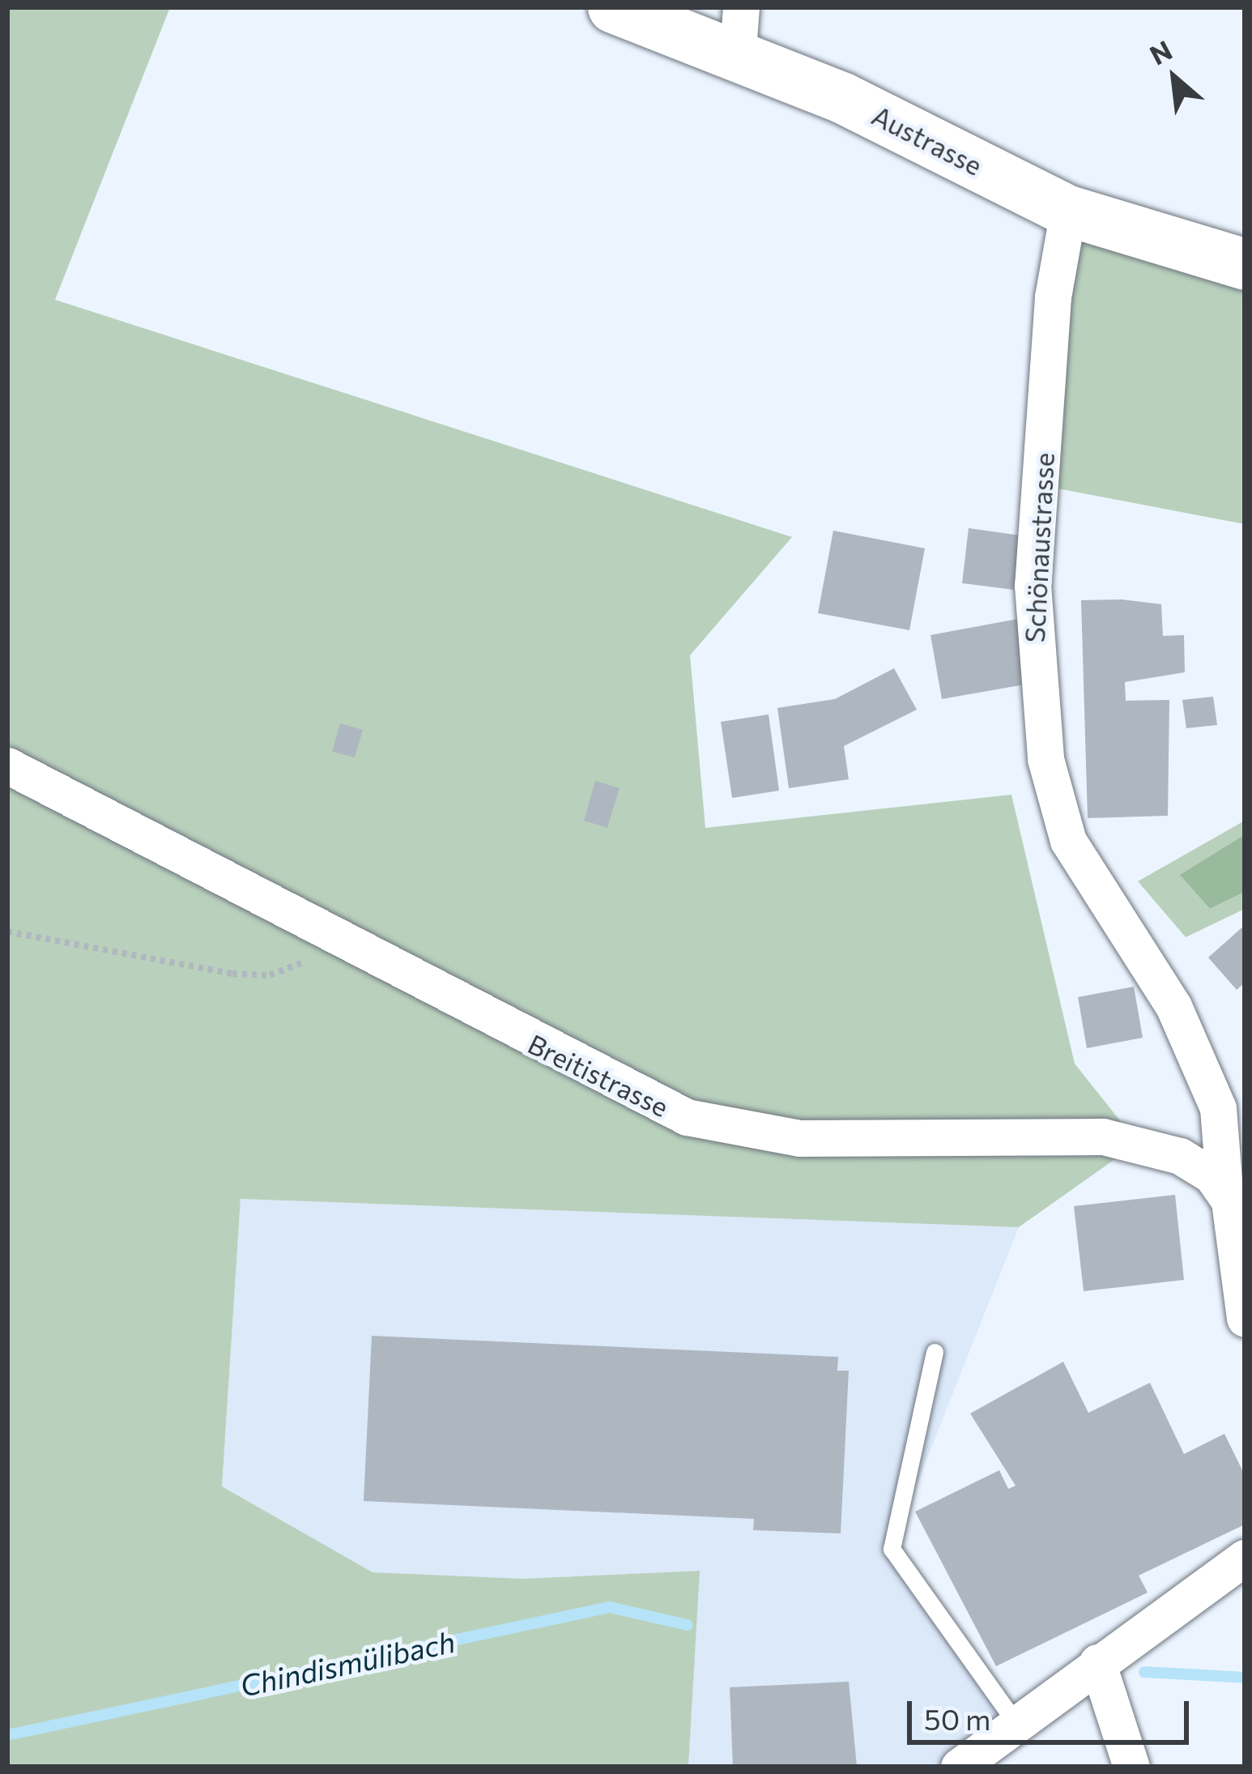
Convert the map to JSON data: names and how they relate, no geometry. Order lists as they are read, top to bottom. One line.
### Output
{"streets":{"street":["Austrasse","Schönaustrasse","Breitistrasse"]},"crossings":[["Austrasse","Schönaustrasse"],["Schönaustrasse","Breitistrasse"]],"water":["Chindismülibach"],"scale_bar":"50 m","north":"top left"}
